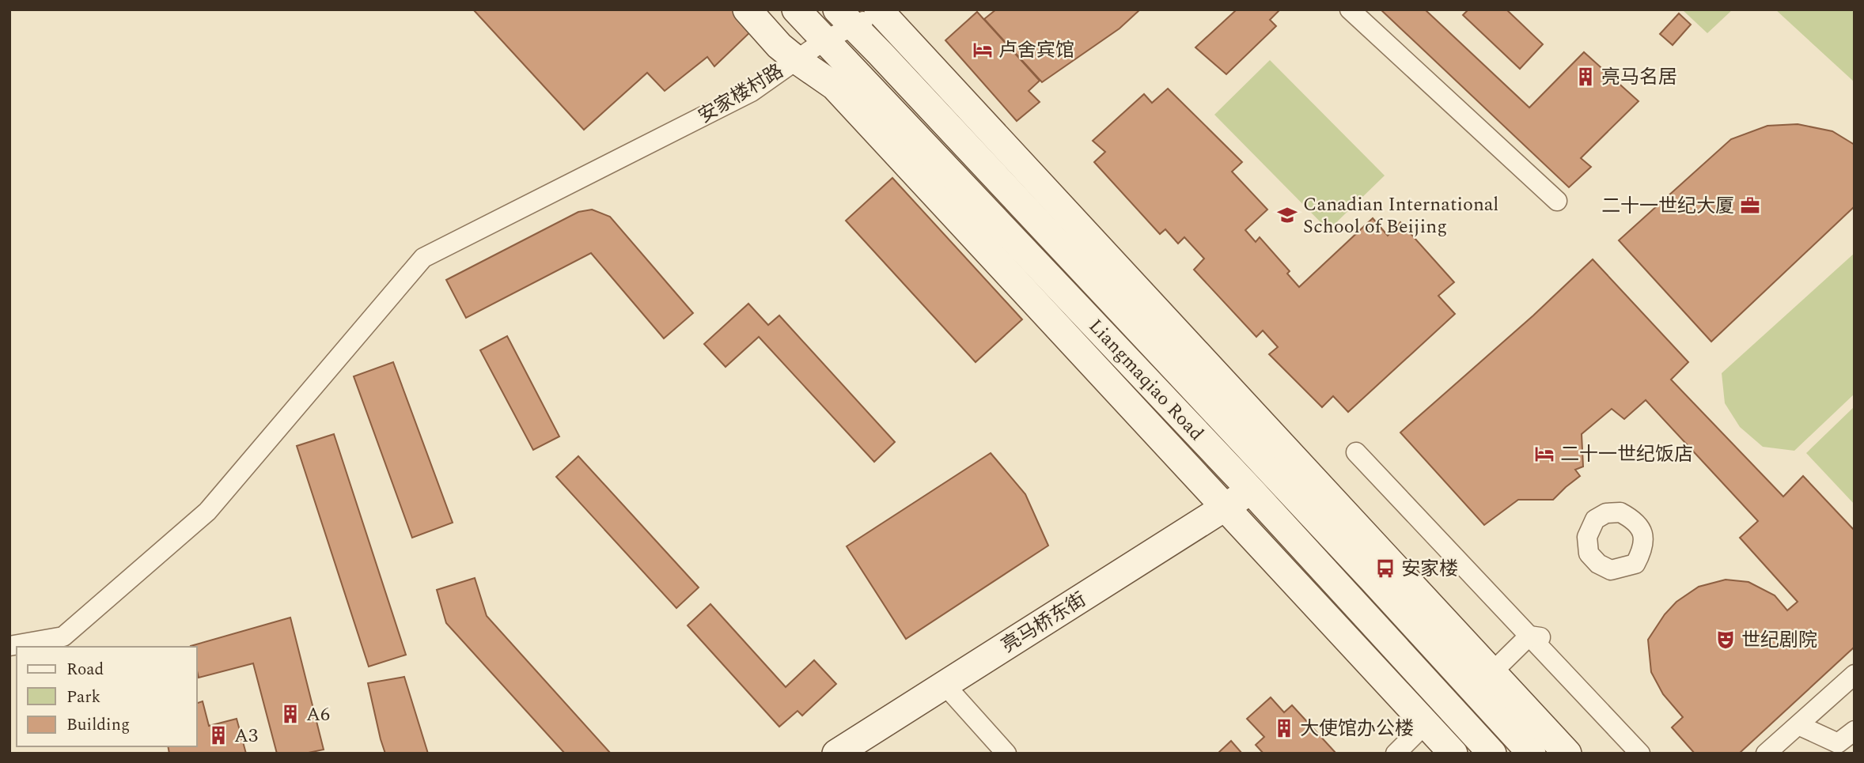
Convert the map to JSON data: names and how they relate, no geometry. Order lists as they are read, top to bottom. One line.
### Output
{"streets":{"street":["安家楼村路","Liangmaqiao Road","亮马桥东街"]},"crossings":[["安家楼村路","Liangmaqiao Road"],["Liangmaqiao Road","亮马桥东街"]],"places":{"hotel":["卢舍宾馆","二十一世纪饭店"],"building":["亮马名居","A6","大使馆办公楼","A3"],"office":["二十一世纪大厦"],"school or university":["Canadian International School of Beijing"],"bus stop":["安家楼"],"theatre":["世纪剧院"]},"legend":["Road","Park","Building"]}
